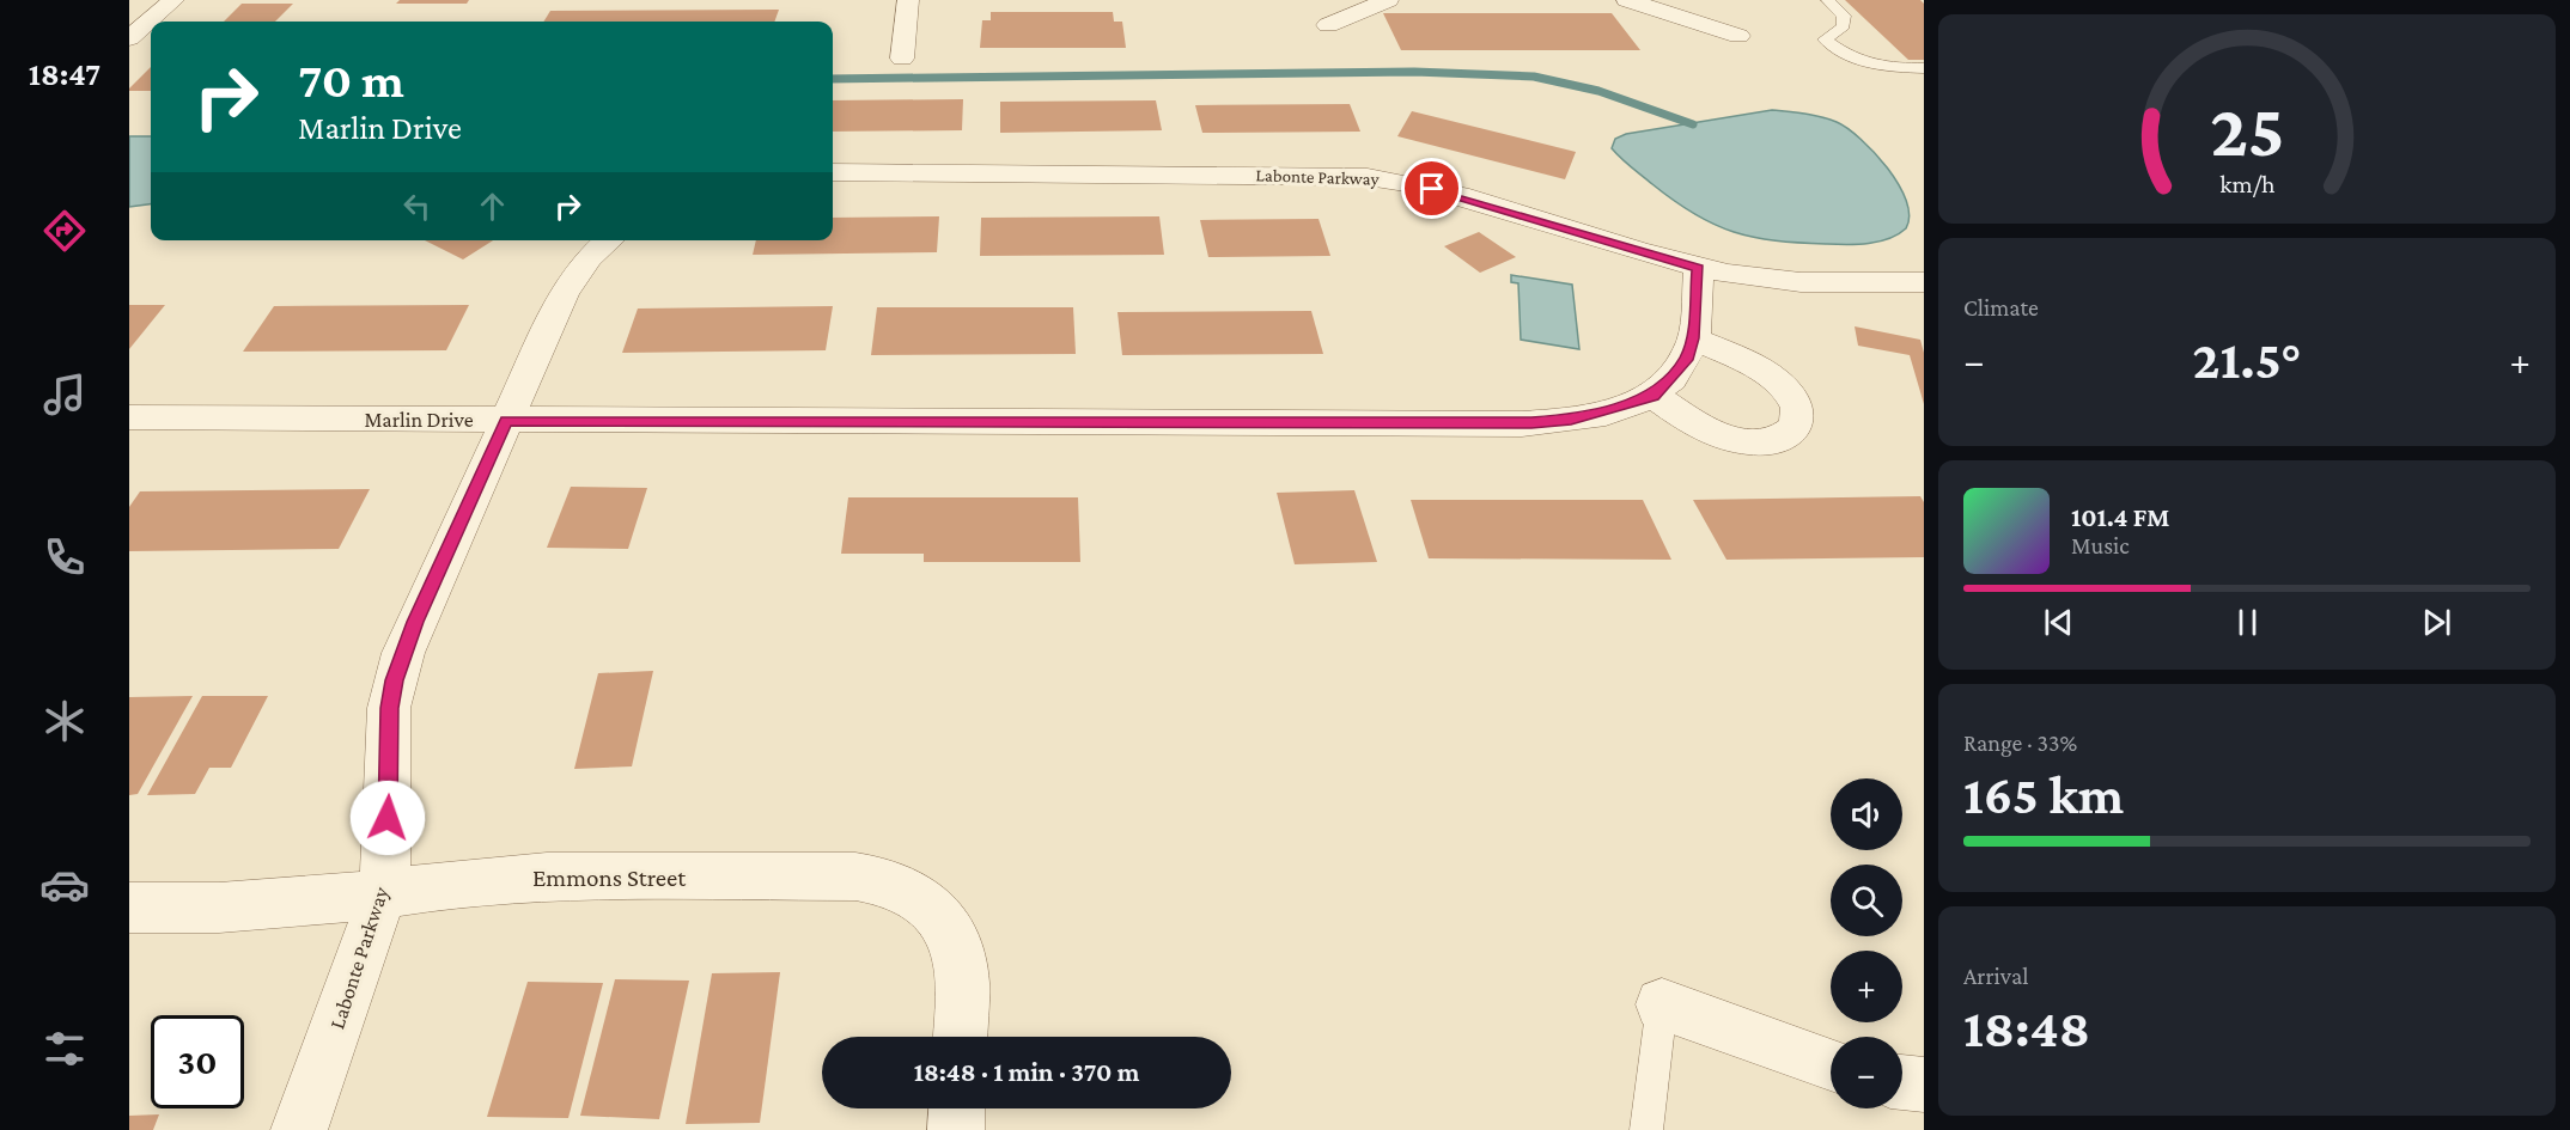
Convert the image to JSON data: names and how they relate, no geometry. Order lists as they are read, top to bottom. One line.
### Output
{"streets":{"street":["Labonte Parkway","Marlin Drive","Emmons Street"]},"crossings":[["Labonte Parkway","Marlin Drive"],["Labonte Parkway","Emmons Street"]],"page":{"tabs":"18:47","turn":["70 m","Marlin Drive"],"tile":["Climate",["Range · 33%","165 km"],["Arrival","18:48"]],"heat":["−","21.5°","+"],"song":["101.4 FM","Music"],"map_buttons":["+","−"],"limit":"30","trip":"18:48 · 1 min · 370 m","gauge":["25","km/h"]}}
